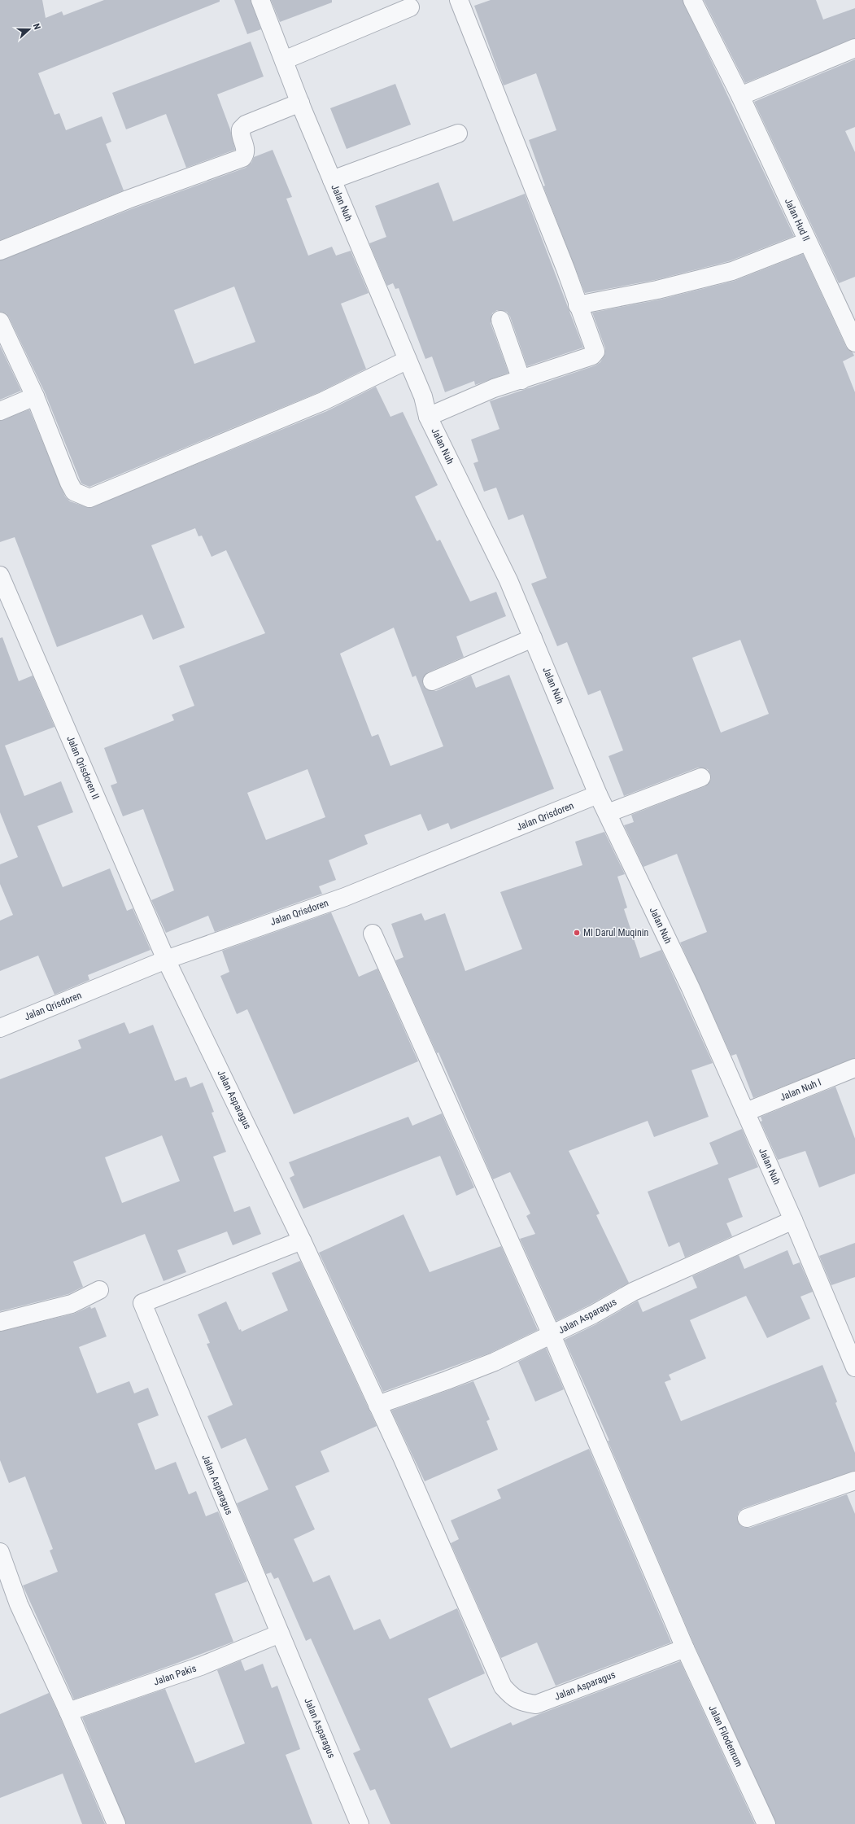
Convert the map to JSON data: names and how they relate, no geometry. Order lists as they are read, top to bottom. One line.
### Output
{"streets":{"street":["Jalan Nuh","Jalan Hud II","Jalan Qrisdoren II","Jalan Qrisdoren","Jalan Nuh I","Jalan Asparagus","Jalan Pakis","Jalan Filodenrum"]},"crossings":[["Jalan Nuh","Jalan Qrisdoren"],["Jalan Nuh","Jalan Nuh I"],["Jalan Nuh","Jalan Asparagus"],["Jalan Qrisdoren II","Jalan Qrisdoren"],["Jalan Qrisdoren II","Jalan Asparagus"],["Jalan Qrisdoren","Jalan Asparagus"],["Jalan Asparagus","Jalan Pakis"],["Jalan Asparagus","Jalan Filodenrum"]],"places":["MI Darul Muqinin"],"north":"right"}
